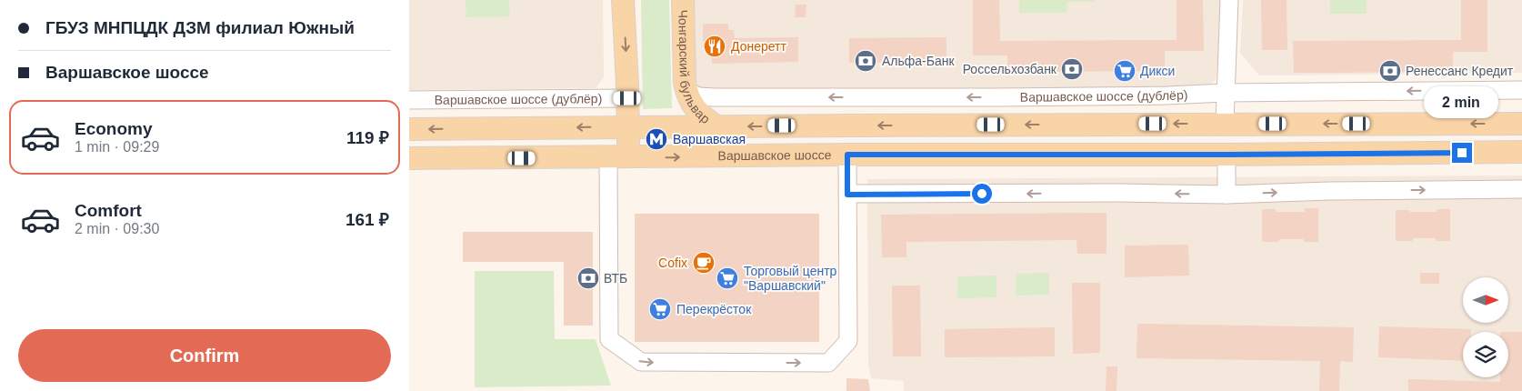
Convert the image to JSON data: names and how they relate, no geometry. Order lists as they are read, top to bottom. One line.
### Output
{"streets":{"main road":["Чонгарский бульвар","Варшавское шоссе"],"street":["Варшавское шоссе (дублёр)"]},"crossings":[["Чонгарский бульвар","Варшавское шоссе (дублёр)"]],"places":{"restaurant":["Донеретт"],"bank":["Альфа-Банк","Россельхозбанк","Ренессанс Кредит","ВТБ"],"supermarket":["Дикси","Торговый центр \"Варшавский\"","Перекрёсток"],"metro station":["Варшавская"],"cafe":["Cofix"]},"north":"right","page":{"banner":["ГБУЗ МНПЦДК ДЗМ филиал Южный","Варшавское шоссе"],"bubble":"2 min","list":[{"name":"Economy","note":"1 min · 09:29","value":"119 ₽"},{"name":"Comfort","note":"2 min · 09:30","value":"161 ₽"}],"buttons":"Confirm"}}
